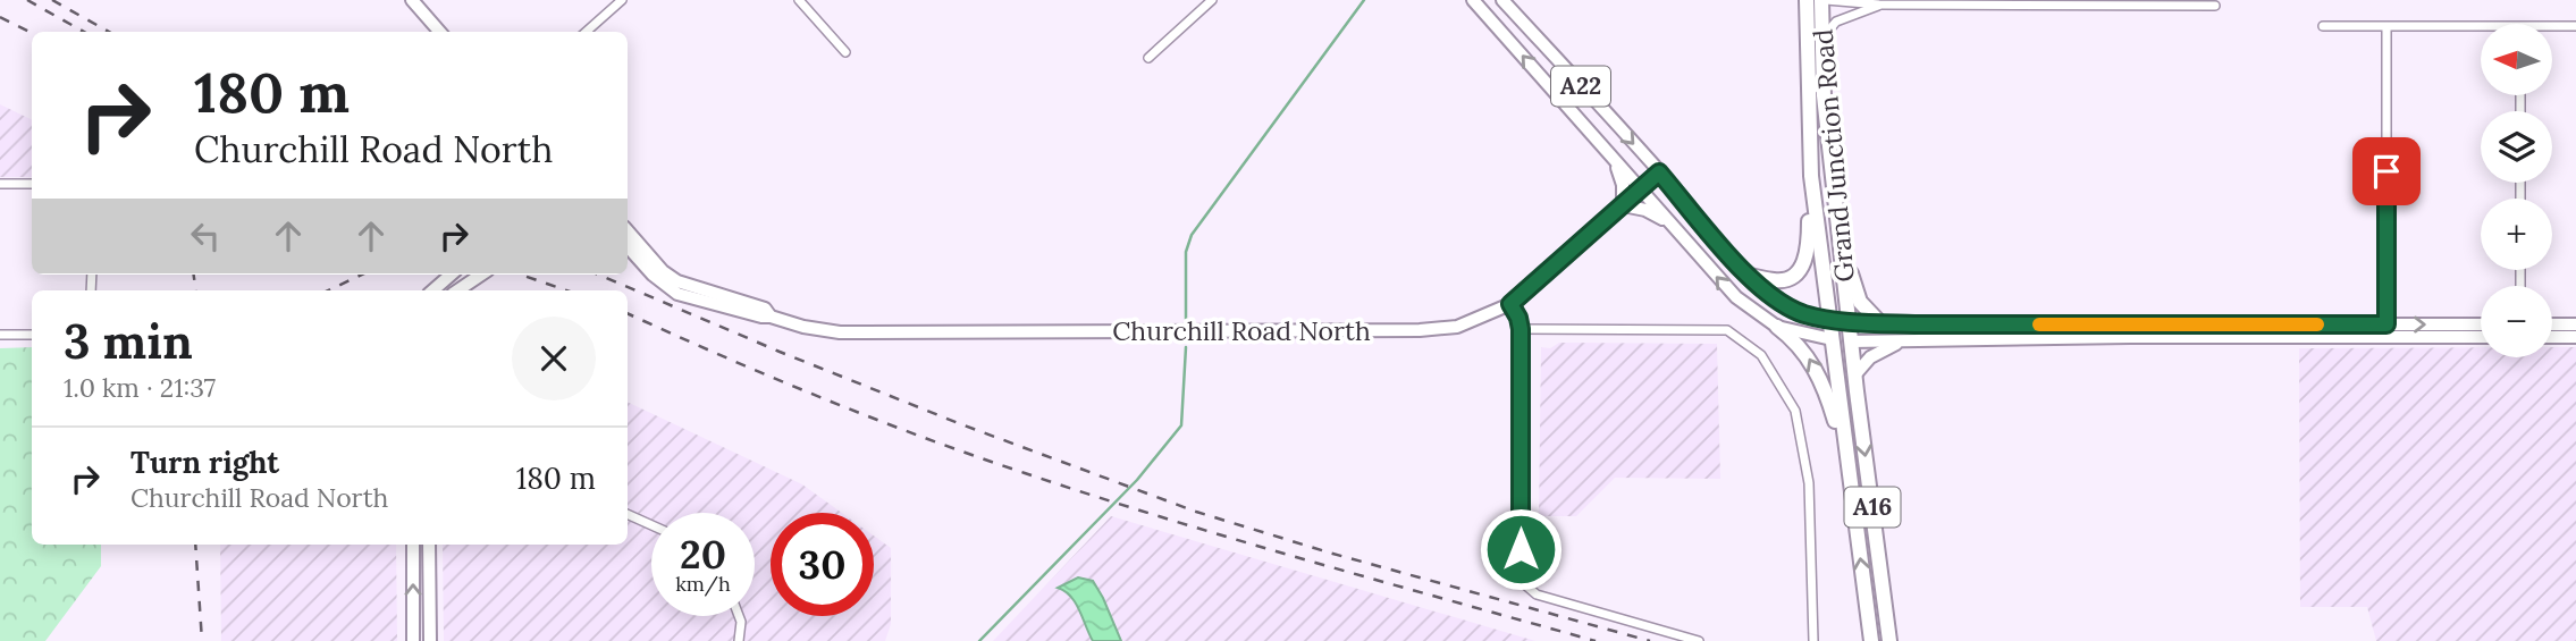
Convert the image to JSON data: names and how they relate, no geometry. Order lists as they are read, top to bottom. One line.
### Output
{"streets":{"highway":["A22","Grand Junction Road","A16"],"main road":["Churchill Road North"]},"crossings":[["A22","Grand Junction Road"],["A22","Churchill Road North"]],"north":"left","page":{"map_buttons":["+","−"],"turn":["180 m","Churchill Road North"],"heading":["3 min","1.0 km · 21:37"],"list":[{"name":"Turn right","note":"Churchill Road North","value":"180 m"}],"speed":"20 km/h","limit":"30"}}
